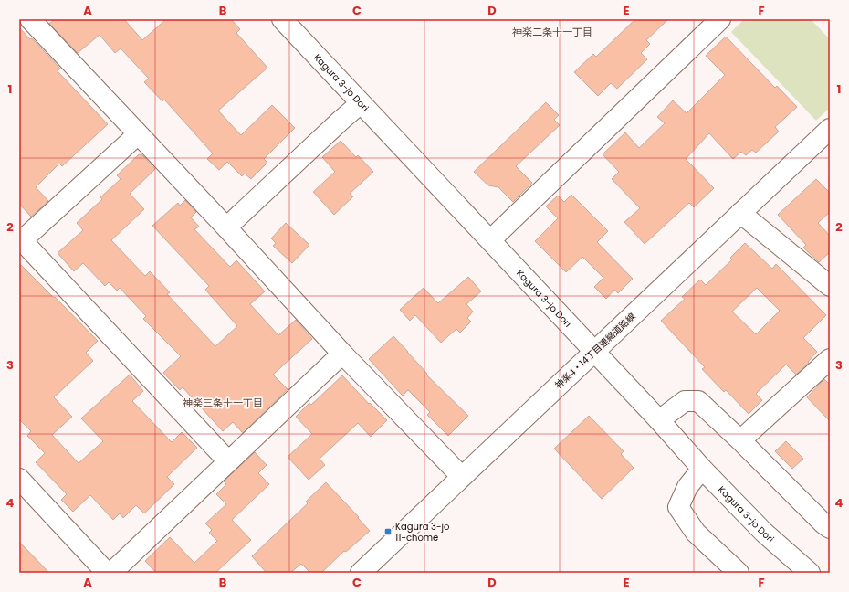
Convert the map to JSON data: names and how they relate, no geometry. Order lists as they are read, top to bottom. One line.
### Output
{"streets":{"street":["Kagura 3-jo Dori","神楽4・14丁目連絡道路線"]},"crossings":[["Kagura 3-jo Dori","神楽4・14丁目連絡道路線"]],"districts":["神楽二条十一丁目","神楽三条十一丁目"],"places":{"transit":["Kagura 3-jo 11-chome"]},"grid":{"columns":["A","B","C","D","E","F"],"rows":["1","2","3","4"]}}
